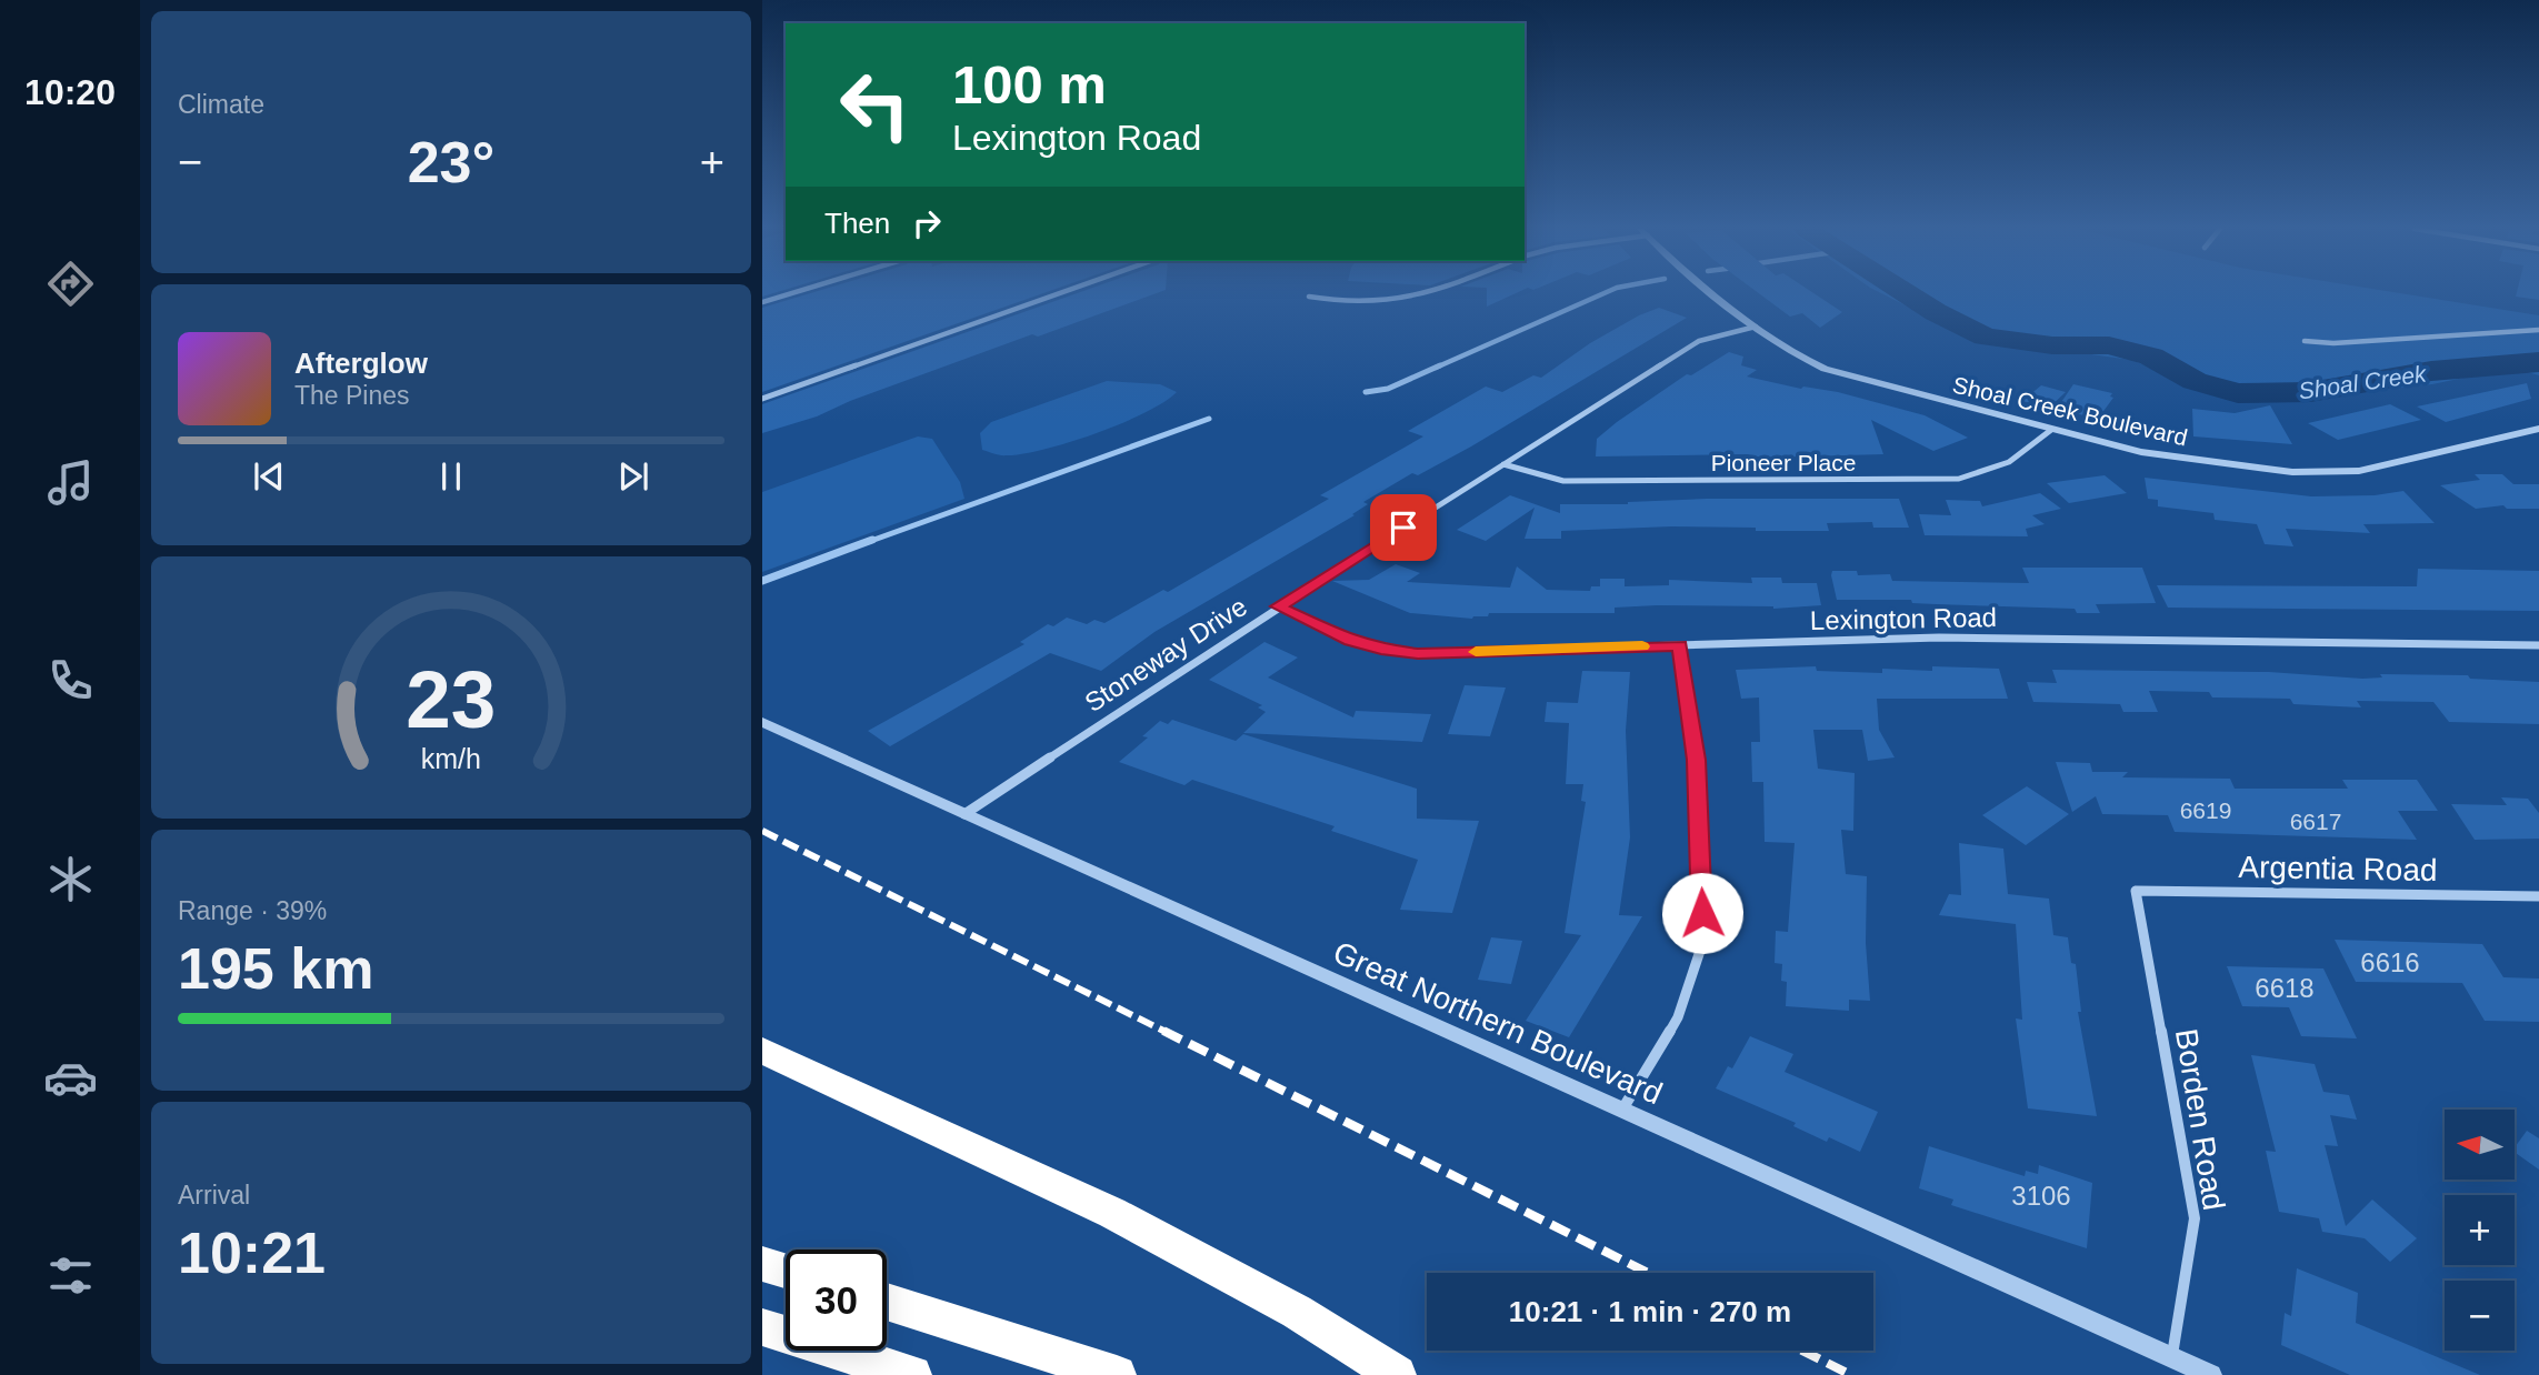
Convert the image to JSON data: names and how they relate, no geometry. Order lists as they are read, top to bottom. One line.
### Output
{"streets":{"street":["Shoal Creek Boulevard","Pioneer Place","Lexington Road","Stoneway Drive","Argentia Road","Great Northern Boulevard","Borden Road"]},"crossings":[["Shoal Creek Boulevard","Pioneer Place"],["Shoal Creek Boulevard","Stoneway Drive"],["Pioneer Place","Stoneway Drive"],["Lexington Road","Stoneway Drive"],["Stoneway Drive","Great Northern Boulevard"],["Argentia Road","Borden Road"],["Great Northern Boulevard","Borden Road"]],"water":["Shoal Creek"],"house_numbers":["6619","6617","6616","6618","3106"],"north":"left","page":{"tabs":"10:20","tile":["Climate",["Range · 39%","195 km"],["Arrival","10:21"]],"turn":["100 m","Lexington Road"],"heat":["−","23°","+"],"then":"Then","song":["Afterglow","The Pines"],"map_buttons":["+","−"],"limit":"30","trip":"10:21 · 1 min · 270 m","gauge":["23","km/h"]}}
